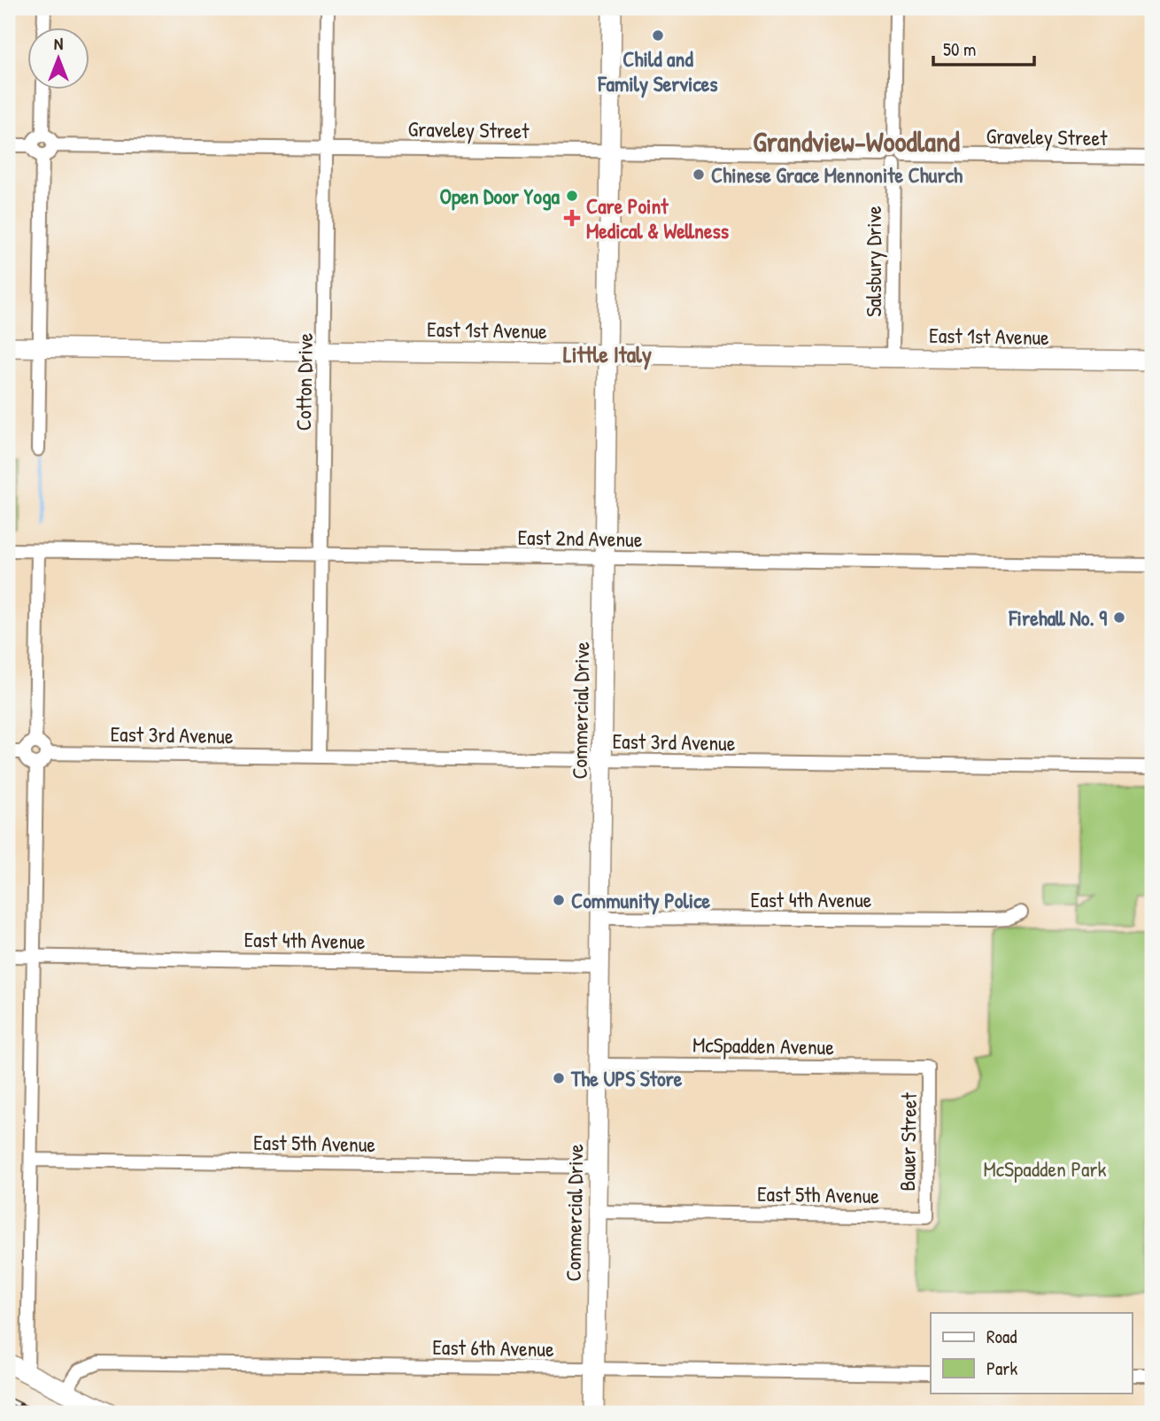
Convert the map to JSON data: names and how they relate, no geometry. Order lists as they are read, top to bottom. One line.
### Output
{"streets":{"street":["Graveley Street","Salsbury Drive","East 1st Avenue","Cotton Drive","East 2nd Avenue","Commercial Drive","East 3rd Avenue","East 4th Avenue","McSpadden Avenue","Bauer Street","East 5th Avenue","East 6th Avenue"]},"crossings":[["Graveley Street","Salsbury Drive"],["Graveley Street","Cotton Drive"],["Graveley Street","Commercial Drive"],["Salsbury Drive","East 1st Avenue"],["East 1st Avenue","Cotton Drive"],["East 1st Avenue","Commercial Drive"],["Cotton Drive","East 2nd Avenue"],["Cotton Drive","East 3rd Avenue"],["East 2nd Avenue","Commercial Drive"],["Commercial Drive","East 3rd Avenue"],["Commercial Drive","East 4th Avenue"],["Commercial Drive","McSpadden Avenue"],["Commercial Drive","East 5th Avenue"],["Commercial Drive","East 6th Avenue"],["McSpadden Avenue","Bauer Street"],["Bauer Street","East 5th Avenue"]],"districts":["Grandview-Woodland","Little Italy"],"parks":["McSpadden Park"],"places":{"other":["Child and Family Services","Chinese Grace Mennonite Church","Open Door Yoga","Firehall No. 9","Community Police","The UPS Store"],"health":["Care Point Medical & Wellness"]},"legend":["Road","Park"],"scale_bar":"50 m","north":"top"}
